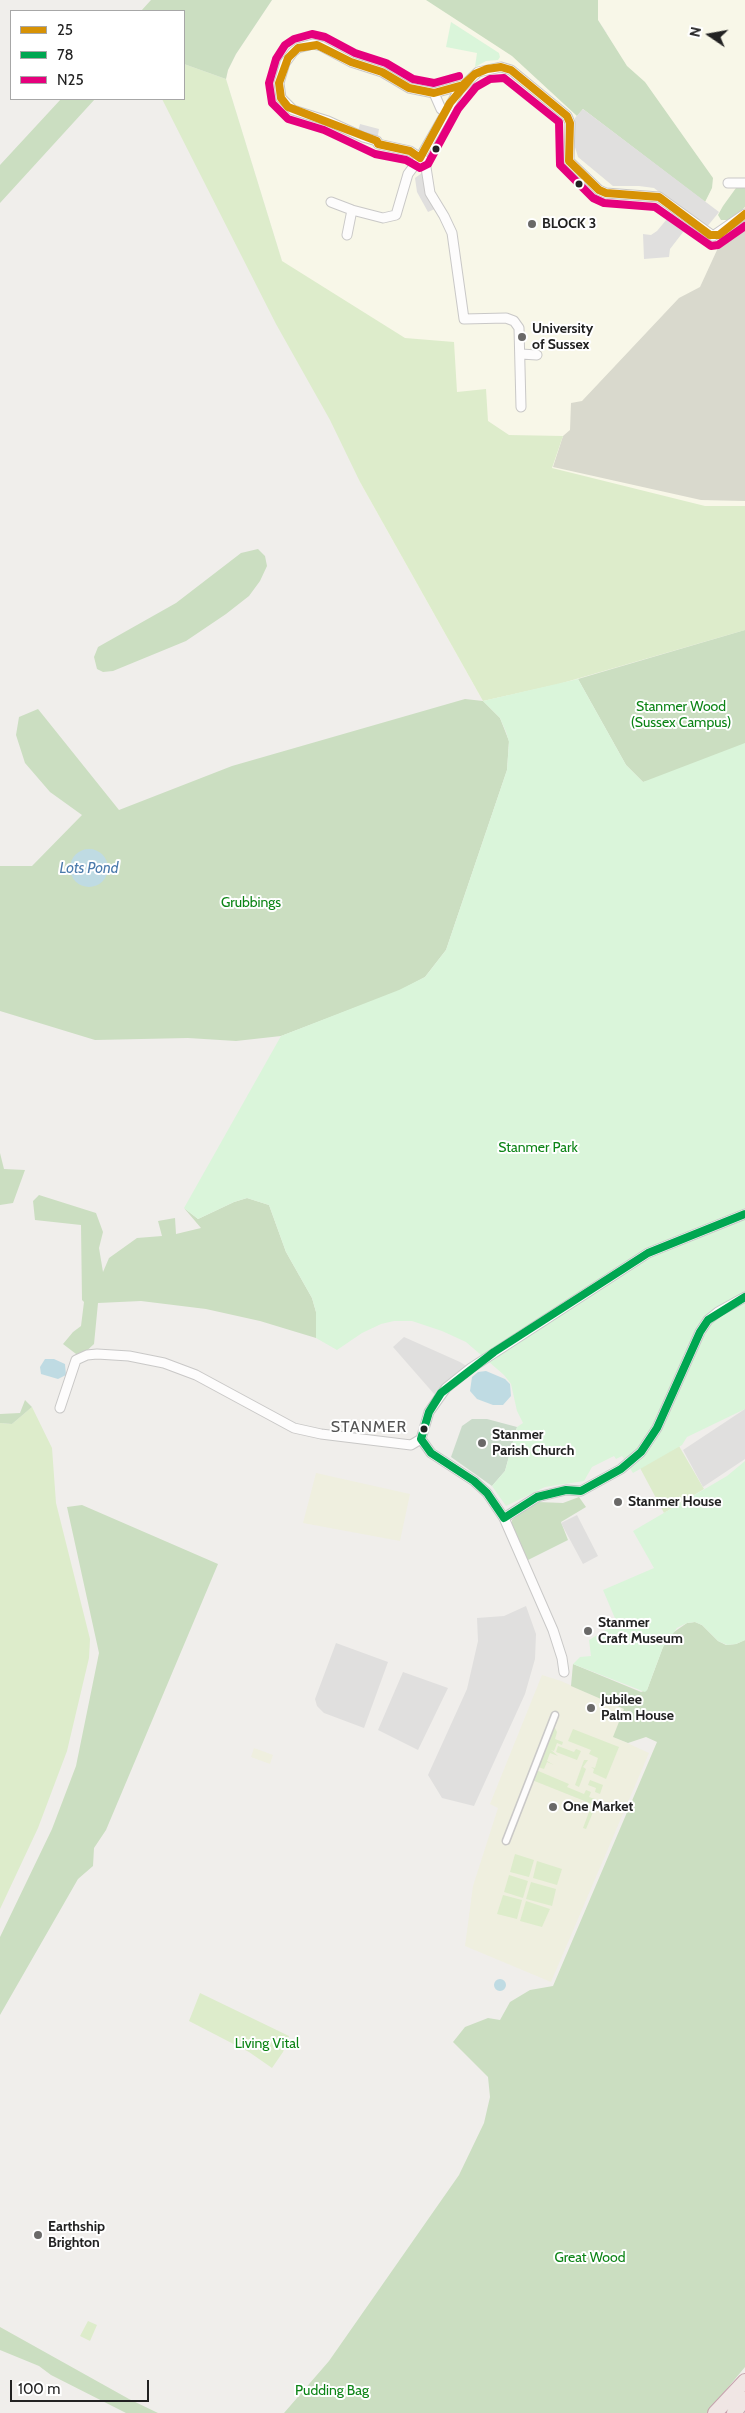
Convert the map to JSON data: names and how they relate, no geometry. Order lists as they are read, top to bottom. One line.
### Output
{"districts":["STANMER"],"water":["Lots Pond"],"parks":["Stanmer Wood (Sussex Campus)","Grubbings","Stanmer Park","Living Vital","Great Wood","Pudding Bag"],"places":["BLOCK 3","University of Sussex","Stanmer Parish Church","Stanmer House","Stanmer Craft Museum","Jubilee Palm House","One Market","Earthship Brighton"],"lines":["transit line N25","transit line 25","transit line 78"],"legend":["25","78","N25"],"scale_bar":"100 m","north":"left"}
